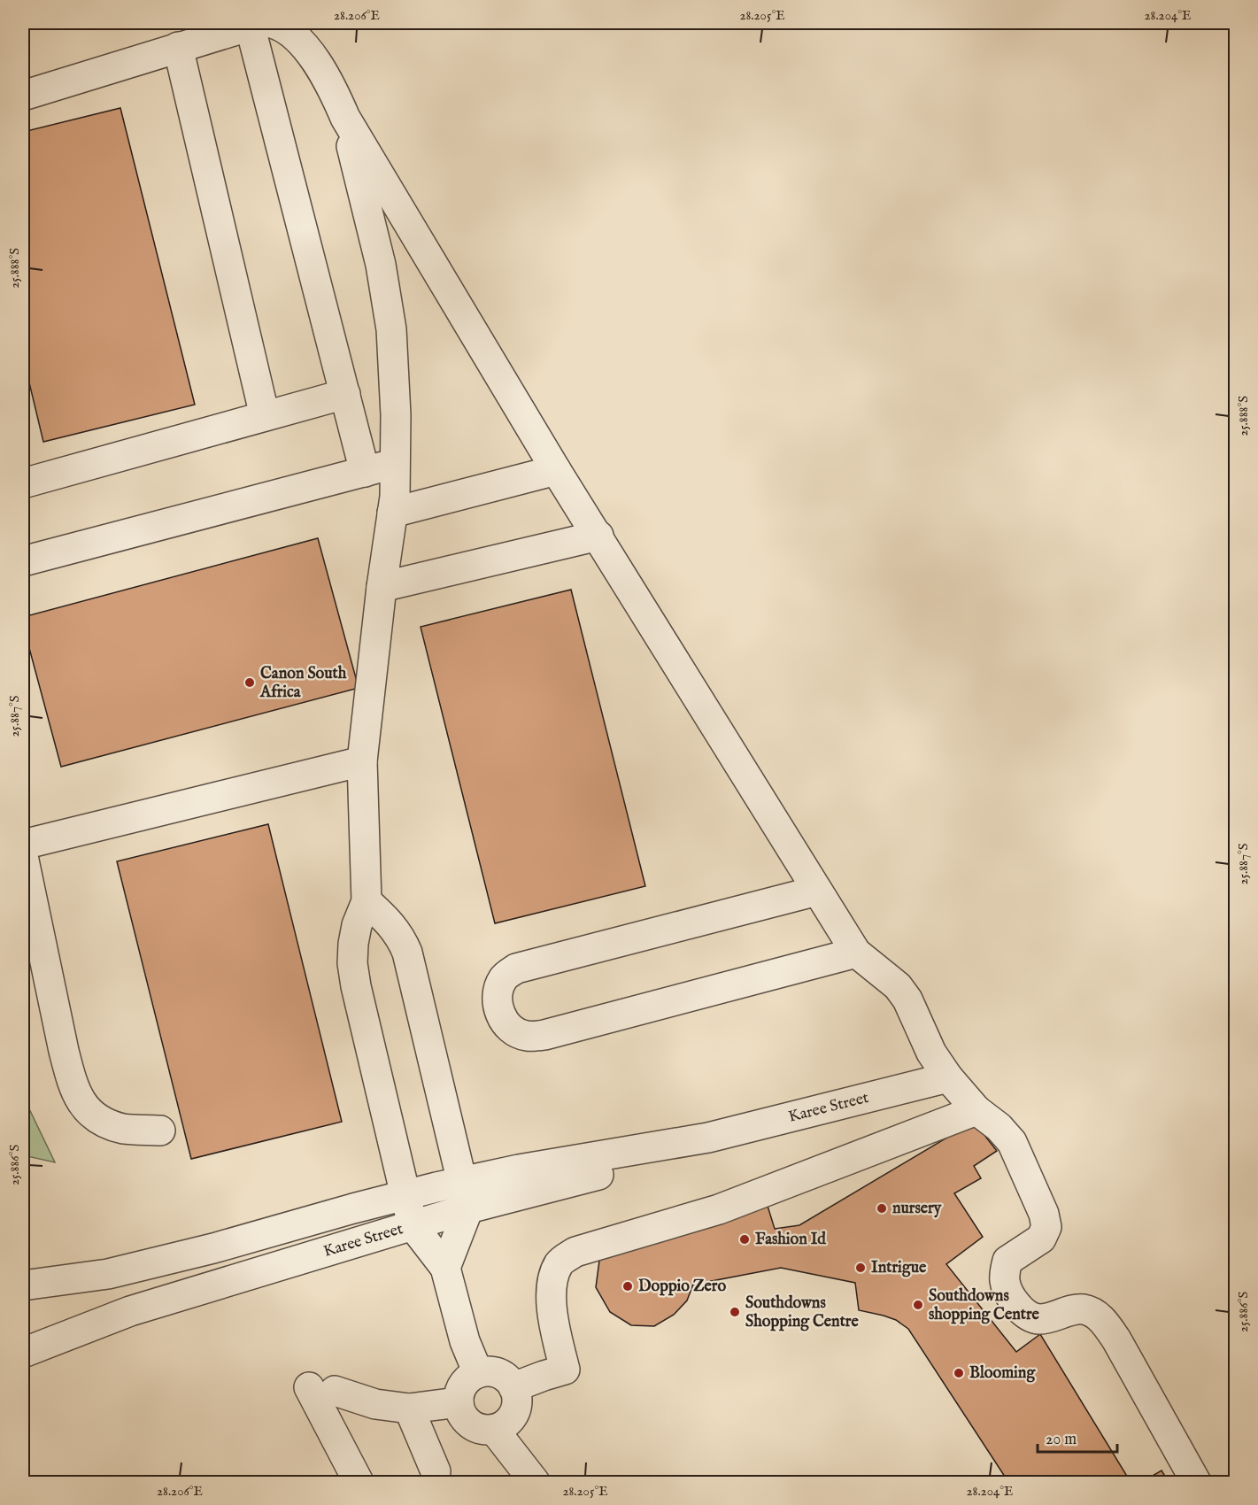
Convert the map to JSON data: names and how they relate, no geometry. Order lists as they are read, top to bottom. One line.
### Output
{"streets":{"lane":["Karee Street"]},"places":["Canon South Africa","nursery","Fashion Id","Intrigue","Doppio Zero","Southdowns shopping Centre","Southdowns Shopping Centre","Blooming"],"scale_bar":"20 m","coordinates":["28.206°E","28.205°E","28.204°E","25.888°S","25.887°S","25.886°S"]}
